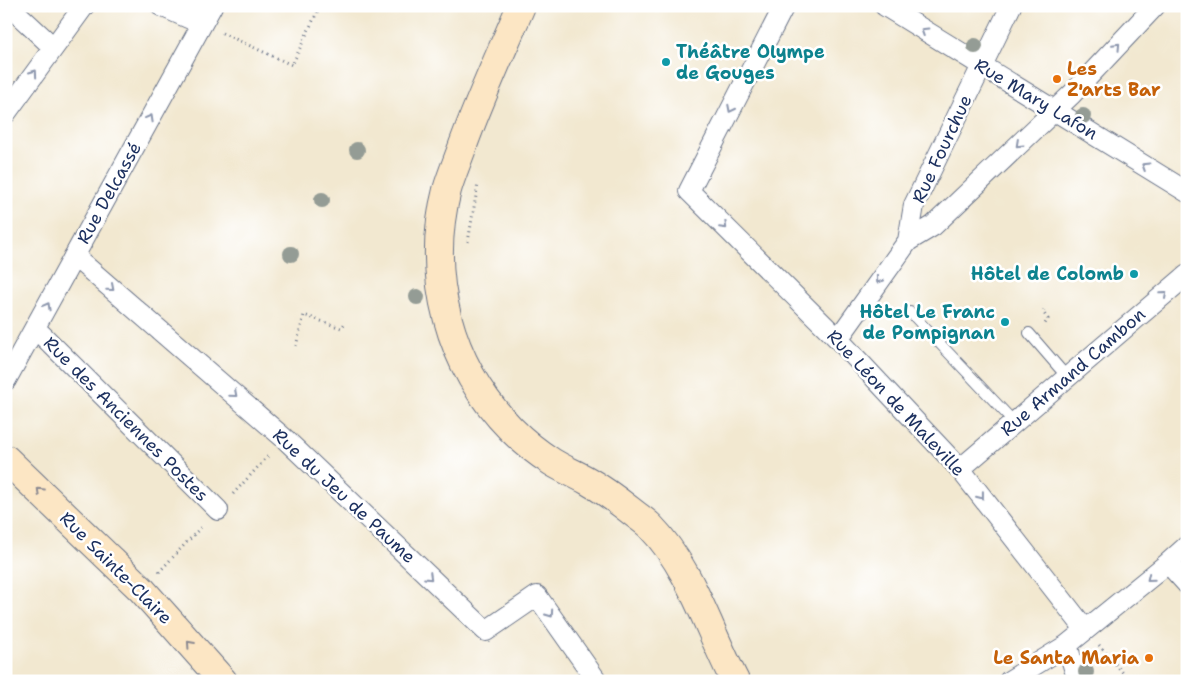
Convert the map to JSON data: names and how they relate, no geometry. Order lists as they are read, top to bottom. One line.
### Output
{"streets":{"main road":["Rue Sainte-Claire"],"street":["Rue Mary Lafon","Rue Fourchue","Rue Delcassé","Rue Armand Cambon","Rue Léon de Maleville","Rue des Anciennes Postes","Rue du Jeu de Paume"]},"crossings":[["Rue Mary Lafon","Rue Fourchue"],["Rue Fourchue","Rue Léon de Maleville"],["Rue Delcassé","Rue des Anciennes Postes"],["Rue Delcassé","Rue du Jeu de Paume"],["Rue Armand Cambon","Rue Léon de Maleville"]],"one_way":["Rue Mary Lafon","Rue Armand Cambon","Rue Léon de Maleville","Rue du Jeu de Paume","Rue Sainte-Claire"],"places":["Théâtre Olympe de Gouges","Les Z'arts Bar","Hôtel de Colomb","Hôtel Le Franc de Pompignan","Le Santa Maria"]}
